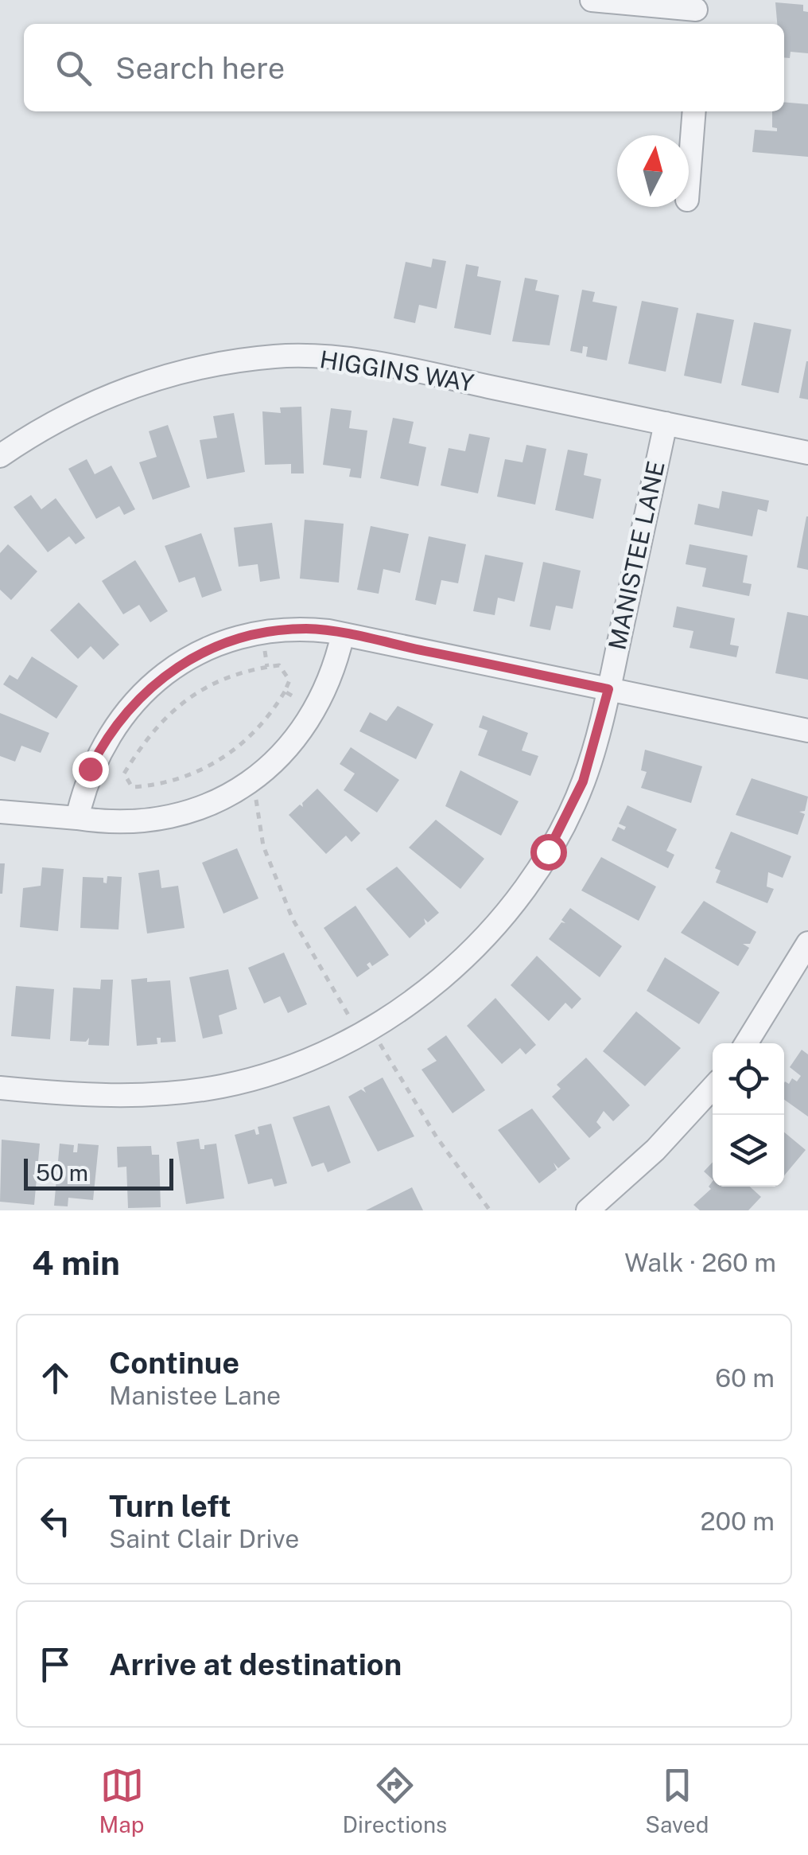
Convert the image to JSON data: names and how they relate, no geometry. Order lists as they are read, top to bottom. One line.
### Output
{"streets":{"street":["HIGGINS WAY","MANISTEE LANE"]},"crossings":[["HIGGINS WAY","MANISTEE LANE"]],"scale_bar":"50 m","north":"top","page":{"search":"Search here","scale":"50 m","heading":["4 min","Walk · 260 m"],"list":[["Continue","Manistee Lane","60 m"],["Turn left","Saint Clair Drive","200 m"],"Arrive at destination"],"nav":["Map","Directions","Saved"]}}
